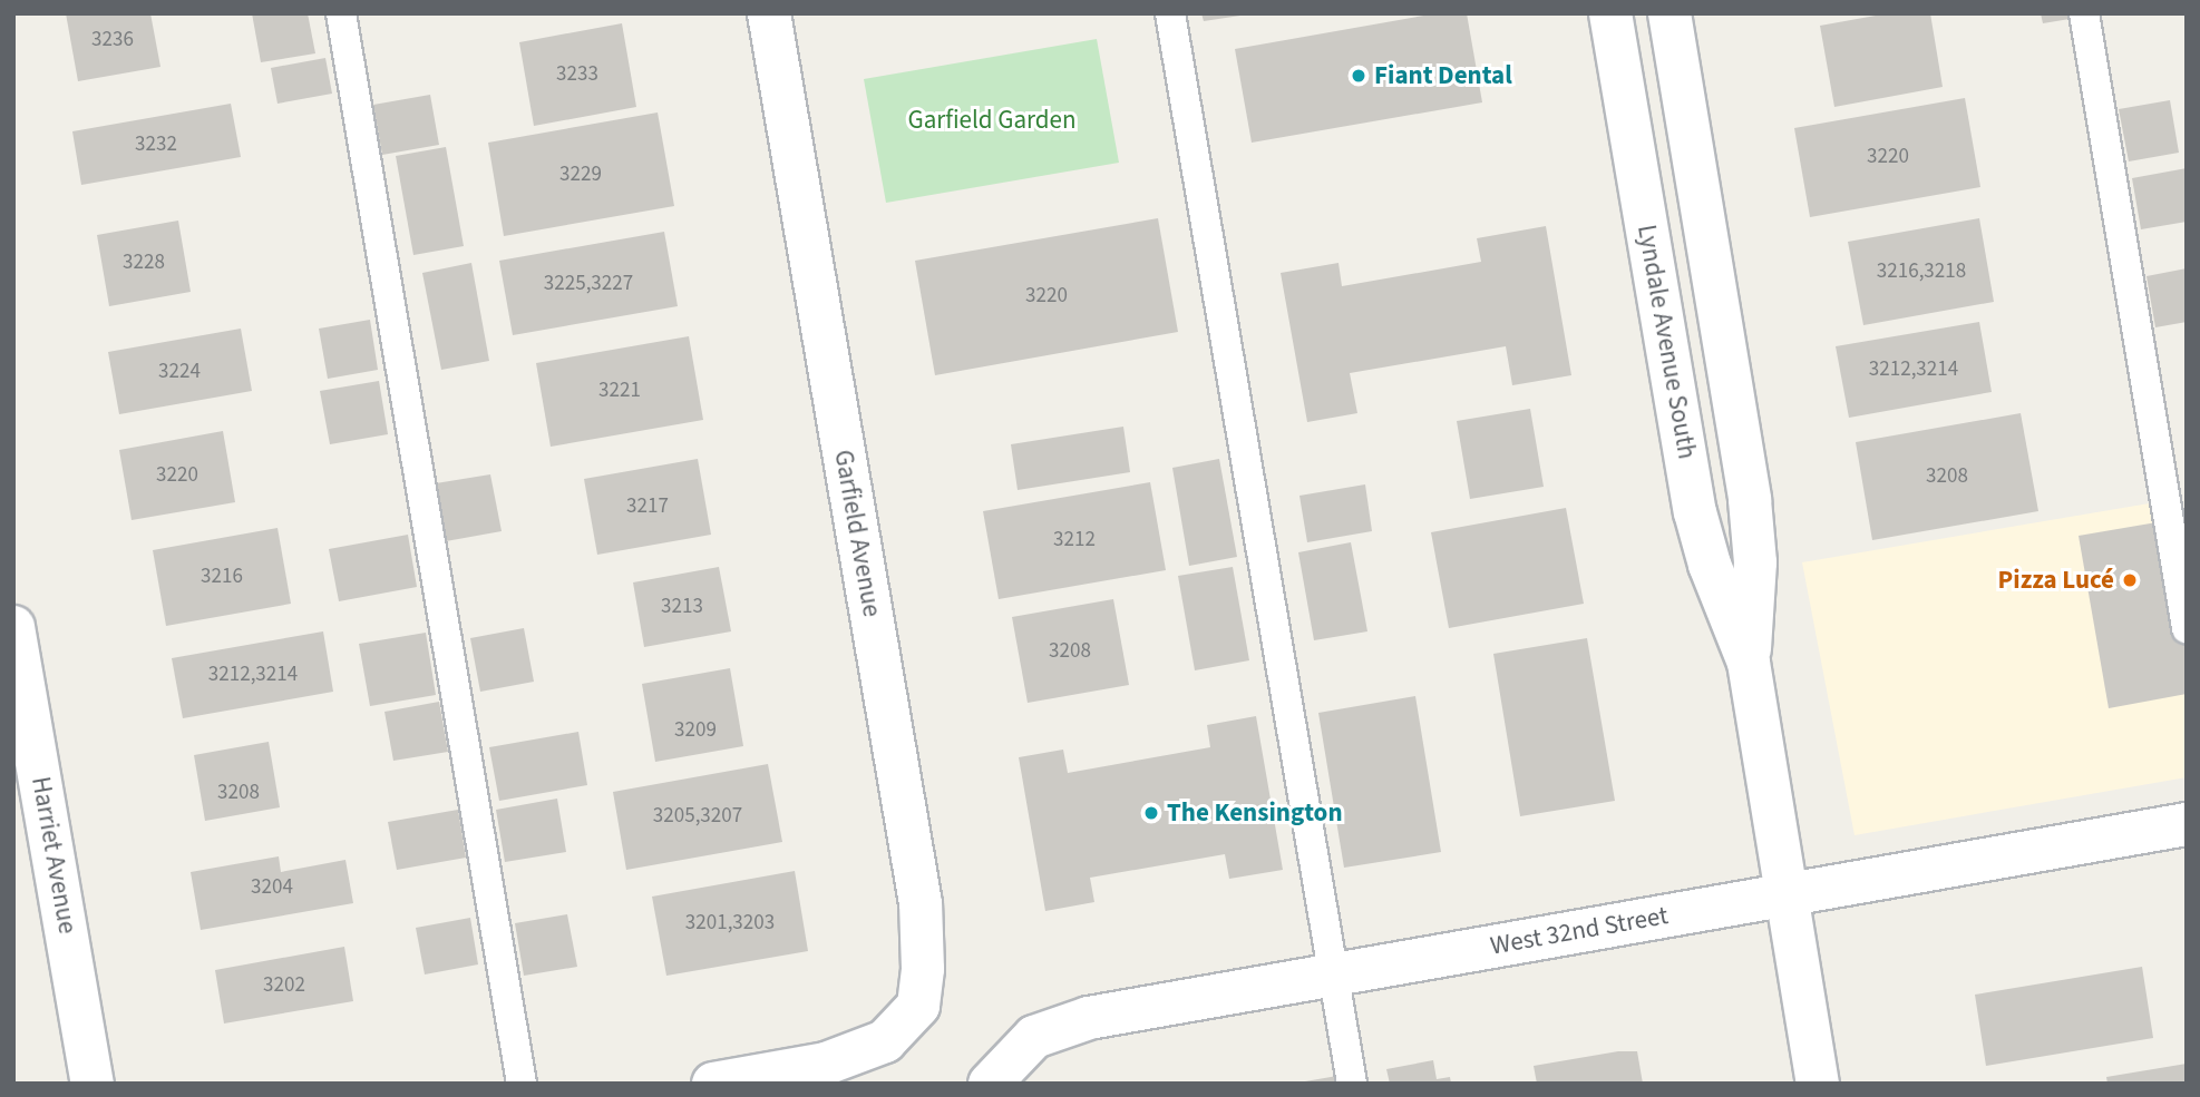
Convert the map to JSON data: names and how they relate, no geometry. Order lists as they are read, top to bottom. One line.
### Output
{"streets":{"street":["Lyndale Avenue South","Garfield Avenue","Harriet Avenue","West 32nd Street"]},"crossings":[["Lyndale Avenue South","West 32nd Street"]],"parks":["Garfield Garden"],"places":["Fiant Dental","Pizza Lucé","The Kensington"],"house_numbers":["3236","3233","3232","3220","3229","3228","3216,3218","3225,3227","3220","3212,3214","3224","3221","3220","3208","3217","3212","3216","3213","3208","3212,3214","3209","3208","3205,3207","3204","3201,3203","3202"]}
